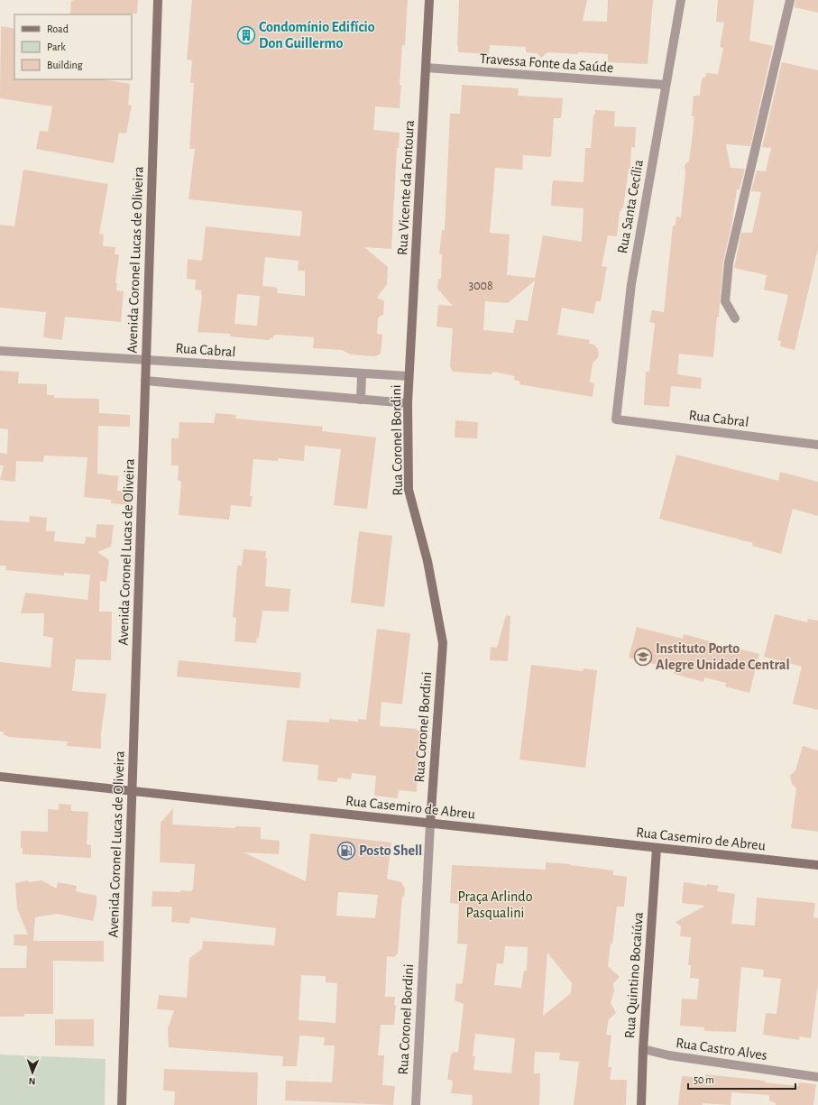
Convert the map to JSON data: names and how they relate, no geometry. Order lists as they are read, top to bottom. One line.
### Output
{"streets":{"street":["Travessa Fonte da Saúde","Rua Vicente da Fontoura","Rua Santa Cecília","Avenida Coronel Lucas de Oliveira","Rua Cabral","Rua Coronel Bordini","Rua Casemiro de Abreu","Rua Quintino Bocaiúva","Rua Castro Alves"]},"crossings":[["Travessa Fonte da Saúde","Rua Vicente da Fontoura"],["Travessa Fonte da Saúde","Rua Santa Cecília"],["Rua Vicente da Fontoura","Rua Cabral"],["Rua Vicente da Fontoura","Rua Coronel Bordini"],["Rua Santa Cecília","Rua Cabral"],["Avenida Coronel Lucas de Oliveira","Rua Cabral"],["Avenida Coronel Lucas de Oliveira","Rua Casemiro de Abreu"],["Rua Cabral","Rua Coronel Bordini"],["Rua Coronel Bordini","Rua Casemiro de Abreu"],["Rua Casemiro de Abreu","Rua Quintino Bocaiúva"],["Rua Quintino Bocaiúva","Rua Castro Alves"]],"parks":["Praça Arlindo Pasqualini"],"places":{"building":["Condomínio Edifício Don Guillermo"],"school or university":["Instituto Porto Alegre Unidade Central"],"fuel station":["Posto Shell"]},"house_numbers":["3008"],"legend":["Road","Park","Building"],"scale_bar":"50 m","north":"bottom"}
